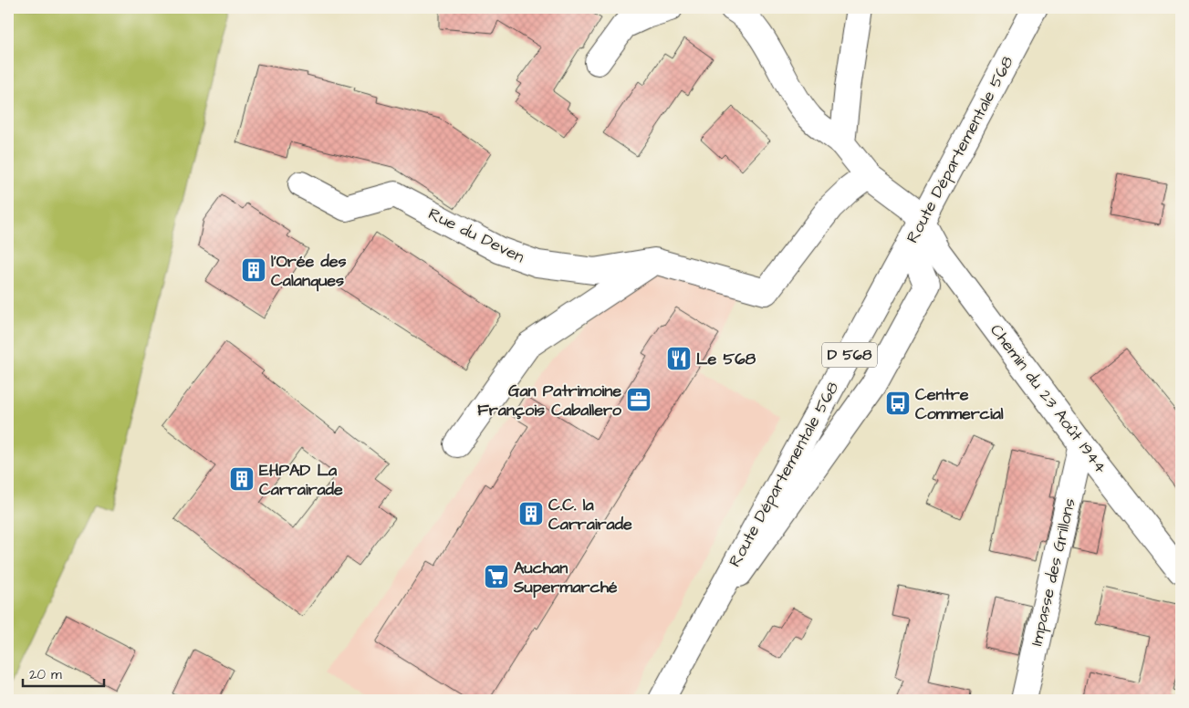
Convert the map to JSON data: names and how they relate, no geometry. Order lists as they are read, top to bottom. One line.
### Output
{"streets":{"street":["Route Départementale 568","Rue du Deven","D 568","Chemin du 23 Août 1944","Impasse des Grillons"]},"crossings":[["Route Départementale 568","Chemin du 23 Août 1944"],["Rue du Deven","Chemin du 23 Août 1944"],["Chemin du 23 Août 1944","Impasse des Grillons"]],"places":{"building":["l'Orée des Calanques","EHPAD La Carrairade","C.C. la Carrairade"],"restaurant":["Le 568"],"office":["Gan Patrimoine François Caballero"],"bus stop":["Centre Commercial"],"supermarket":["Auchan Supermarché"]},"scale_bar":"20 m"}
